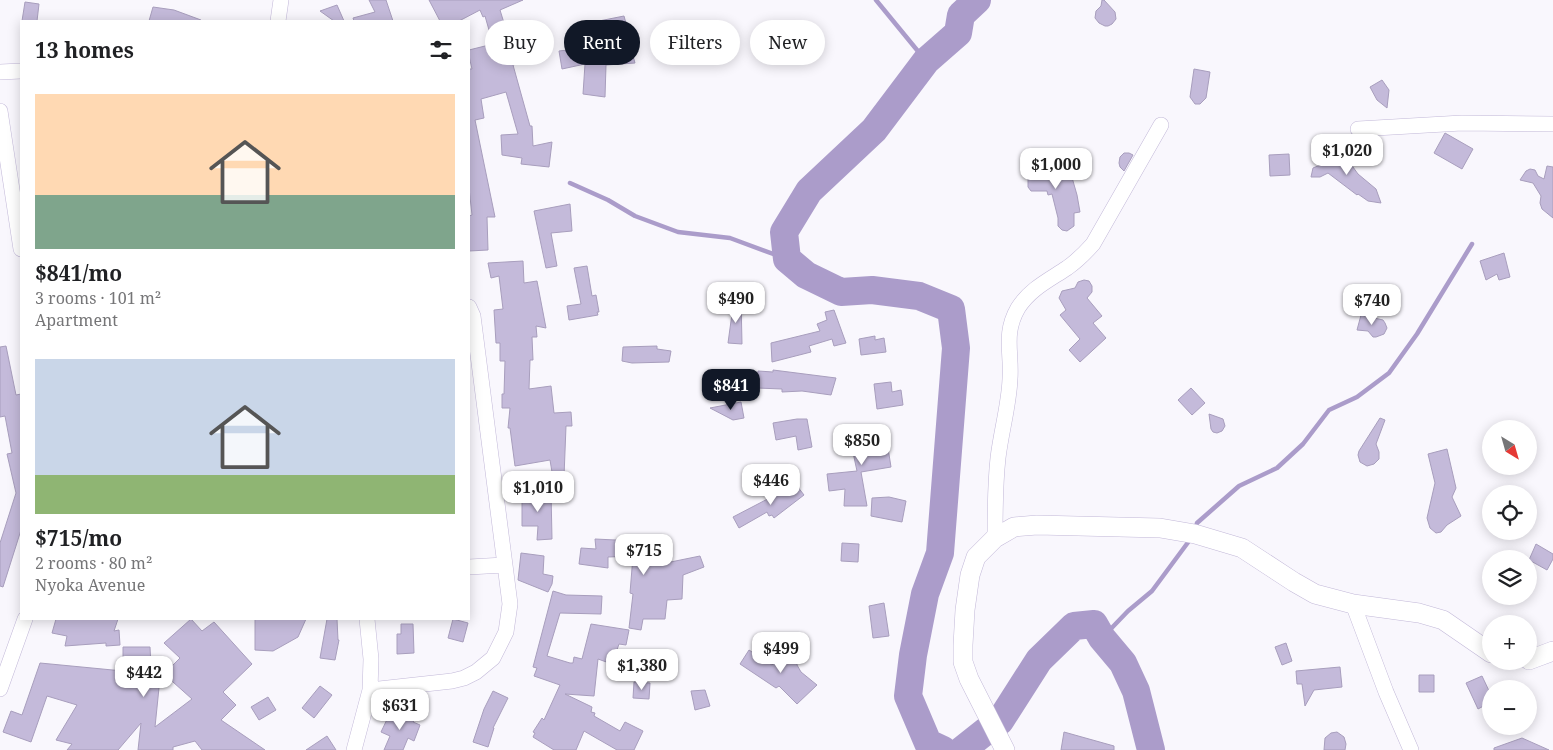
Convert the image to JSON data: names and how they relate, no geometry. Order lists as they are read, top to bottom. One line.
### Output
{"north":"bottom right","page":{"chip":["Buy","Rent","Filters","New"],"heading":"13 homes","list":[{"name":"$841/mo","note":"3 rooms · 101 m² · Apartment"},{"name":"$715/mo","note":"2 rooms · 80 m² · Nyoka Avenue"}],"price":["$1,020","$1,000","$490","$740","$841","$850","$446","$1,010","$715","$499","$1,380","$442","$631"],"map_buttons":["+","−"]}}
